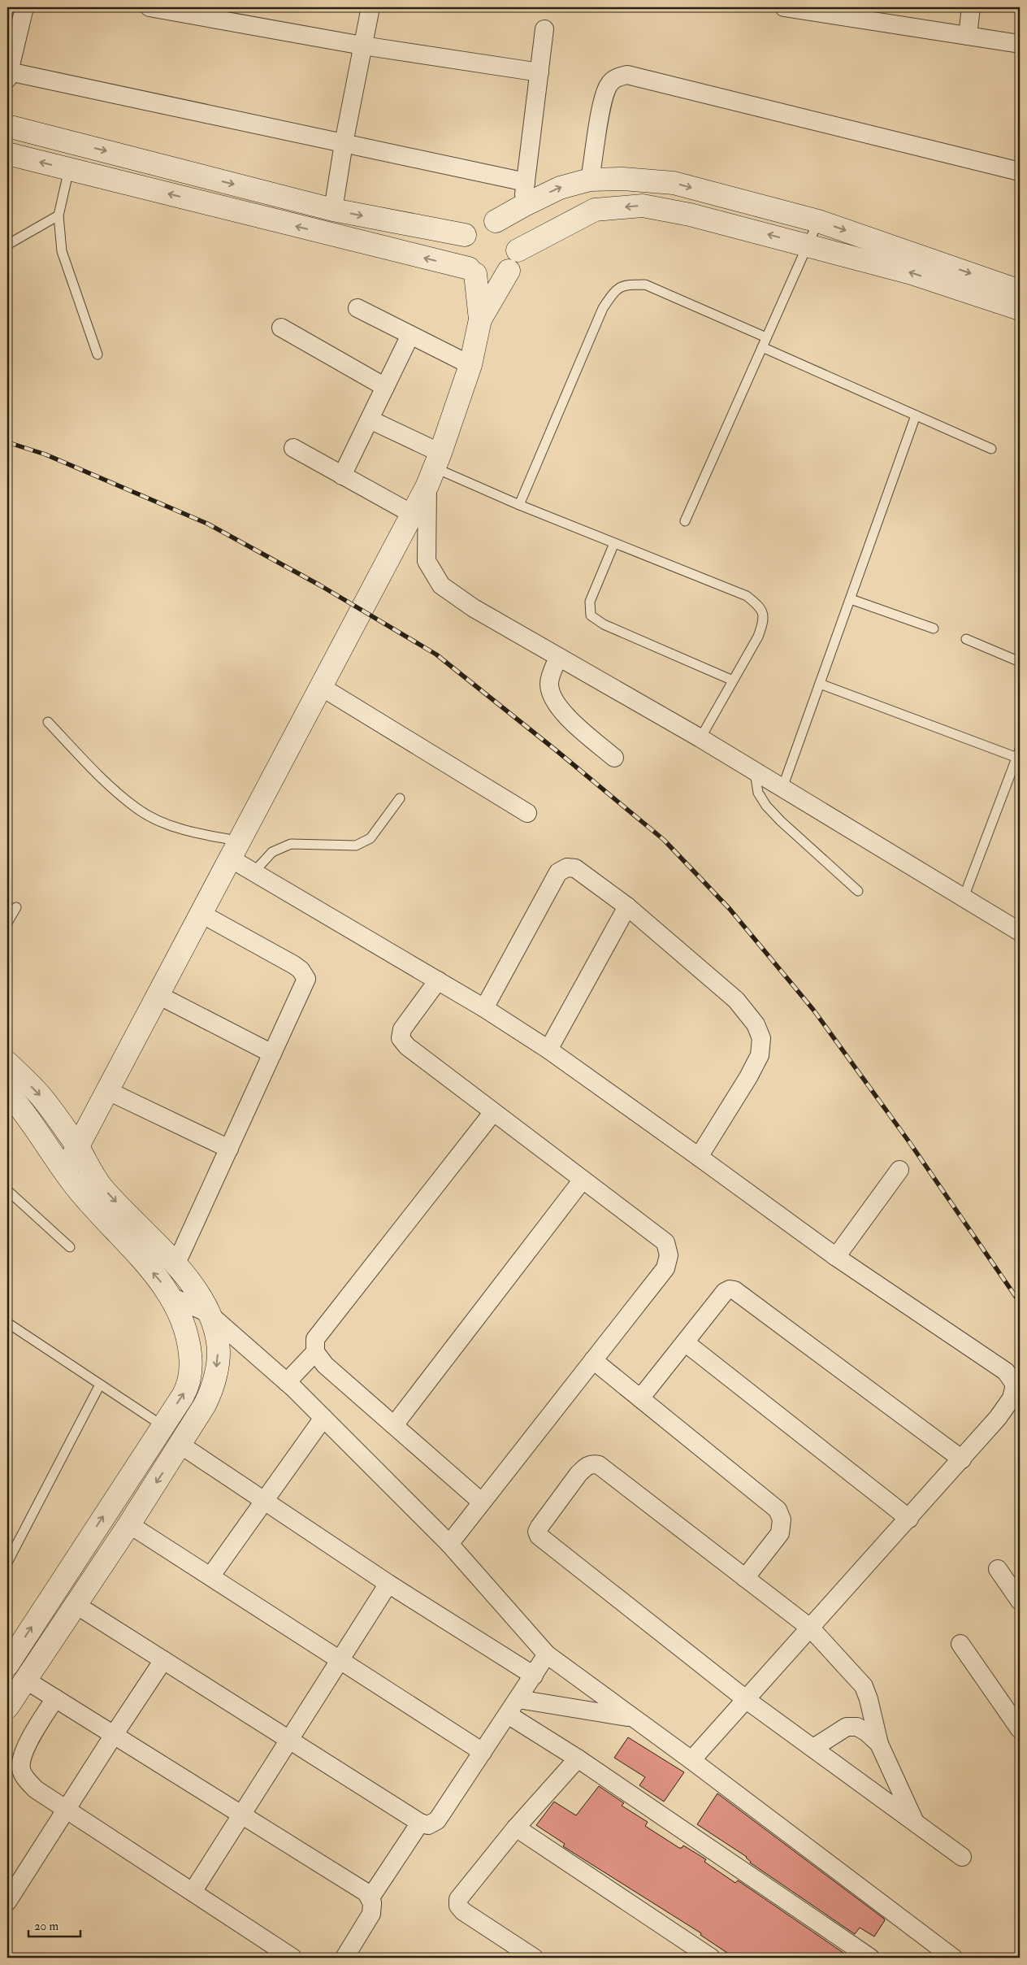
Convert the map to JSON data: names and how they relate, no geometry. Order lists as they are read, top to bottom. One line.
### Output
{"scale_bar":"20 m"}
